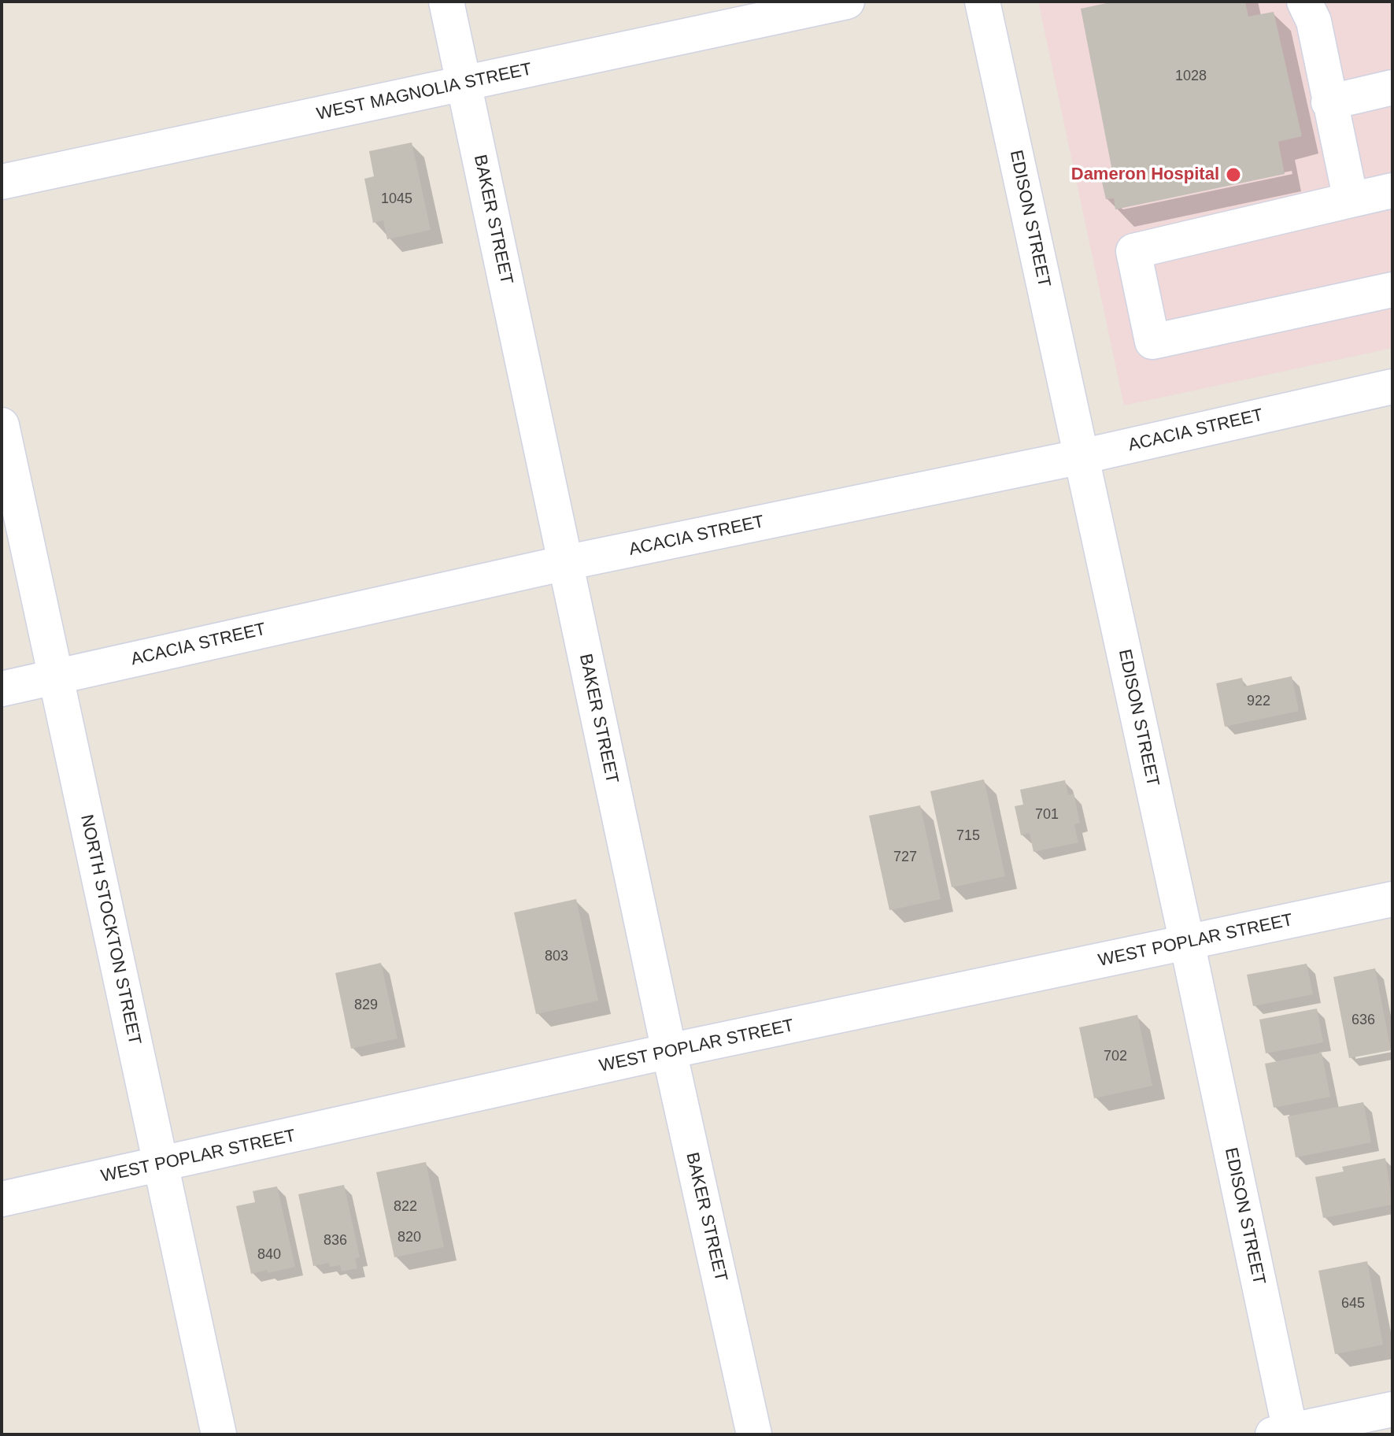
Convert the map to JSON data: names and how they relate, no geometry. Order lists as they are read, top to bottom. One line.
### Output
{"streets":{"street":["WEST MAGNOLIA STREET","EDISON STREET","BAKER STREET","ACACIA STREET","NORTH STOCKTON STREET","WEST POPLAR STREET"]},"crossings":[["WEST MAGNOLIA STREET","BAKER STREET"],["EDISON STREET","ACACIA STREET"],["EDISON STREET","WEST POPLAR STREET"],["BAKER STREET","ACACIA STREET"],["BAKER STREET","WEST POPLAR STREET"],["ACACIA STREET","NORTH STOCKTON STREET"],["NORTH STOCKTON STREET","WEST POPLAR STREET"]],"places":["Dameron Hospital"],"house_numbers":["1028","1045","922","701","715","727","803","829","636","702","822","820","836","840","645"]}
